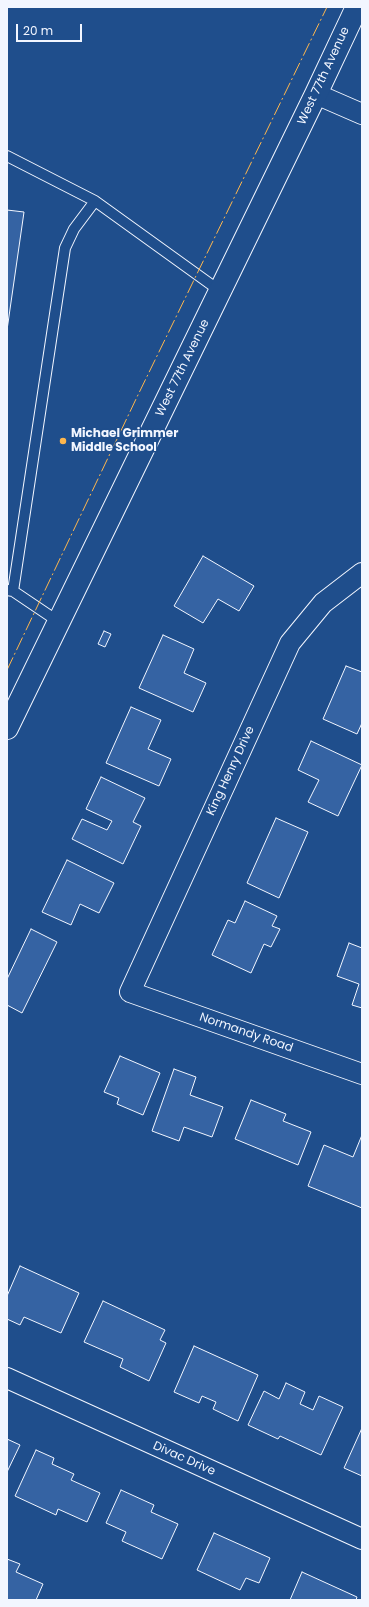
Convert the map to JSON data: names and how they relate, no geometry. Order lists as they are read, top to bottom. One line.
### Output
{"streets":{"street":["West 77th Avenue","King Henry Drive","Normandy Road","Divac Drive"]},"crossings":[["King Henry Drive","Normandy Road"]],"places":["Michael Grimmer Middle School"],"scale_bar":"20 m"}
